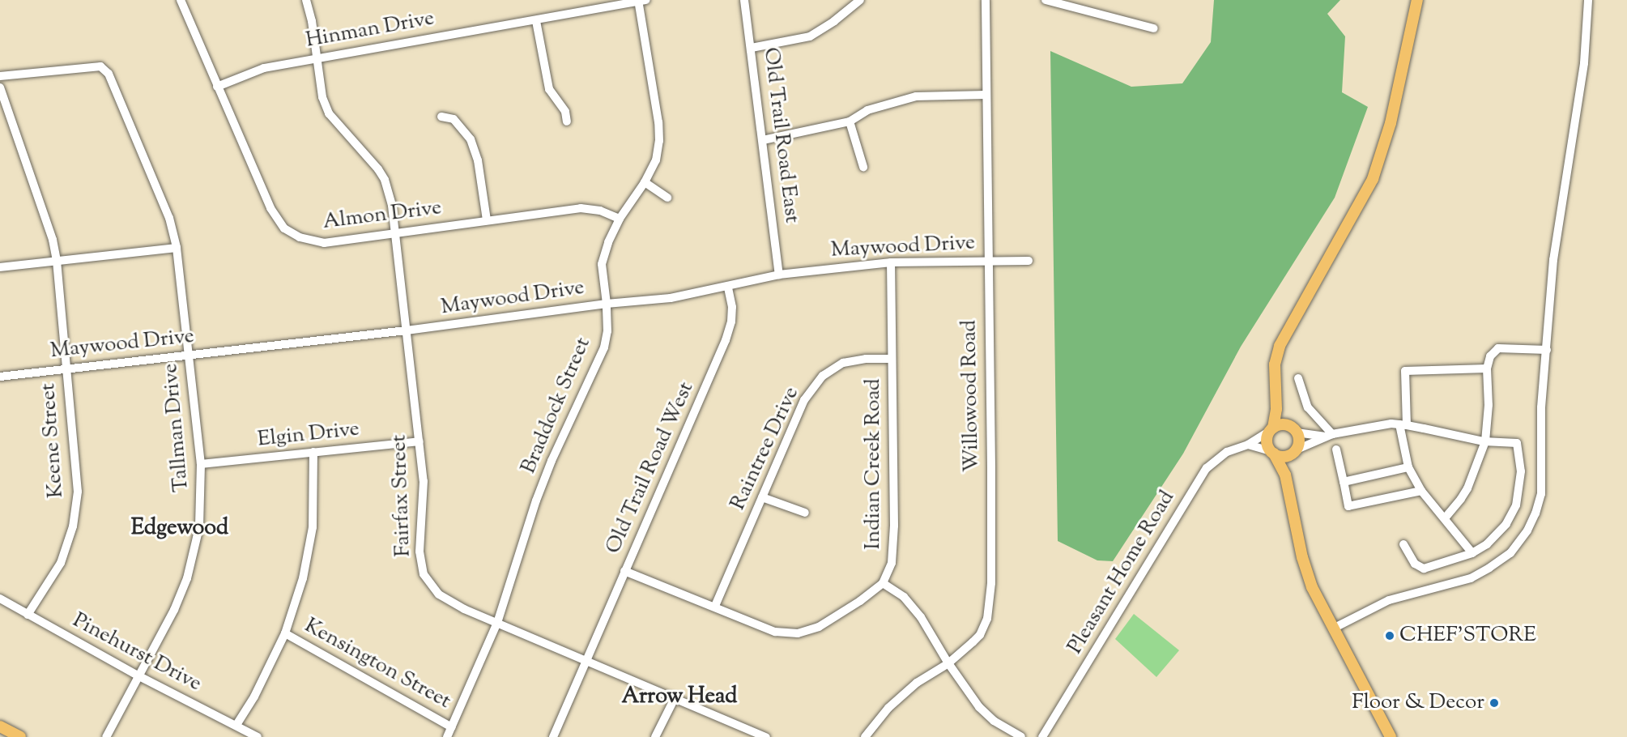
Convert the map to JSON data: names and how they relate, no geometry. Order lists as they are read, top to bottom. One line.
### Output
{"streets":{"street":["Hinman Drive","Old Trail Road East","Almon Drive","Maywood Drive","Willowood Road","Braddock Street","Tallman Drive","Elgin Drive","Keene Street","Raintree Drive","Indian Creek Road","Old Trail Road West","Fairfax Street","Pleasant Home Road","Pinehurst Drive","Kensington Street"]},"crossings":[["Hinman Drive","Almon Drive"],["Hinman Drive","Braddock Street"],["Hinman Drive","Fairfax Street"],["Old Trail Road East","Maywood Drive"],["Almon Drive","Braddock Street"],["Almon Drive","Fairfax Street"],["Maywood Drive","Willowood Road"],["Maywood Drive","Braddock Street"],["Maywood Drive","Tallman Drive"],["Maywood Drive","Keene Street"],["Maywood Drive","Indian Creek Road"],["Maywood Drive","Old Trail Road West"],["Maywood Drive","Fairfax Street"],["Braddock Street","Fairfax Street"],["Braddock Street","Kensington Street"],["Tallman Drive","Elgin Drive"],["Tallman Drive","Pinehurst Drive"],["Elgin Drive","Fairfax Street"],["Keene Street","Pinehurst Drive"],["Raintree Drive","Indian Creek Road"],["Indian Creek Road","Old Trail Road West"],["Old Trail Road West","Fairfax Street"]],"districts":["Edgewood","Arrow Head"],"places":["CHEF'STORE","Floor & Decor"]}
